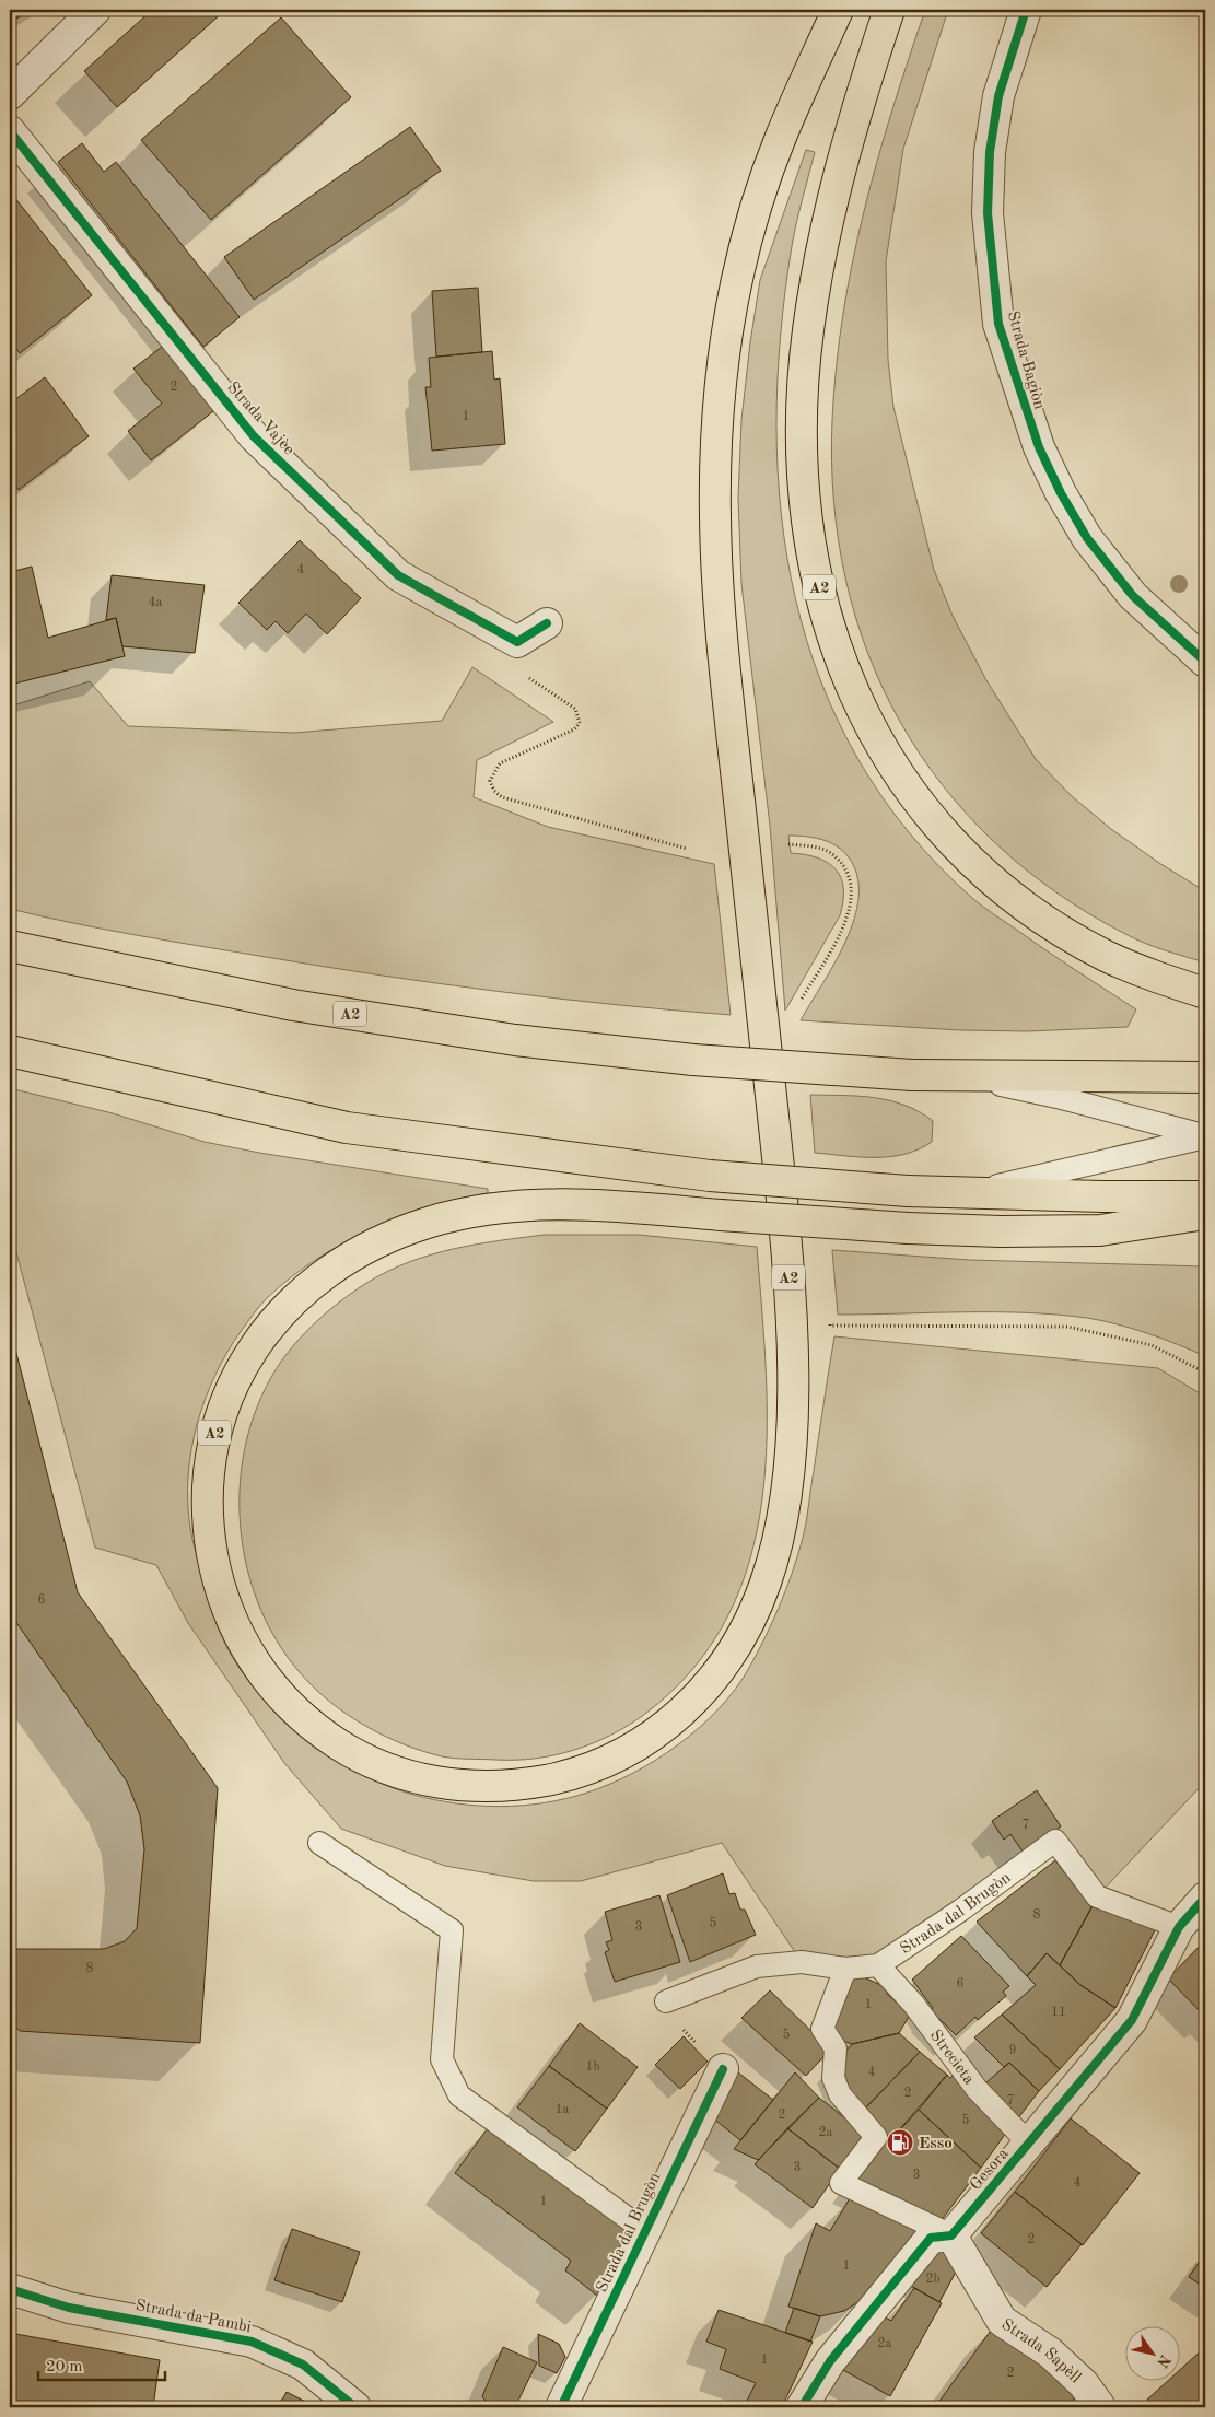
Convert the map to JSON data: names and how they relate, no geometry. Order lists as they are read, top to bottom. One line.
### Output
{"streets":{"highway":["A2"],"street":["Strada Bagiòn","Strada Vajèe","Strada dal Brugòn","Gesora","Strada da Pambi","Strada Sapèll"],"lane":["Strecieta"]},"crossings":[["Strada dal Brugòn","Strecieta"],["Strada dal Brugòn","Gesora"],["Strecieta","Gesora"],["Gesora","Strada Sapèll"]],"places":{"fuel station":["Esso"]},"house_numbers":["2","1","4","4a","6","7","8","5","3","8","6","1","11","5","9","1b","4","2","7","1a","2","5","2a","3","3","4","1","2","1","2b","2a","1","2"],"scale_bar":"20 m","north":"bottom right"}
